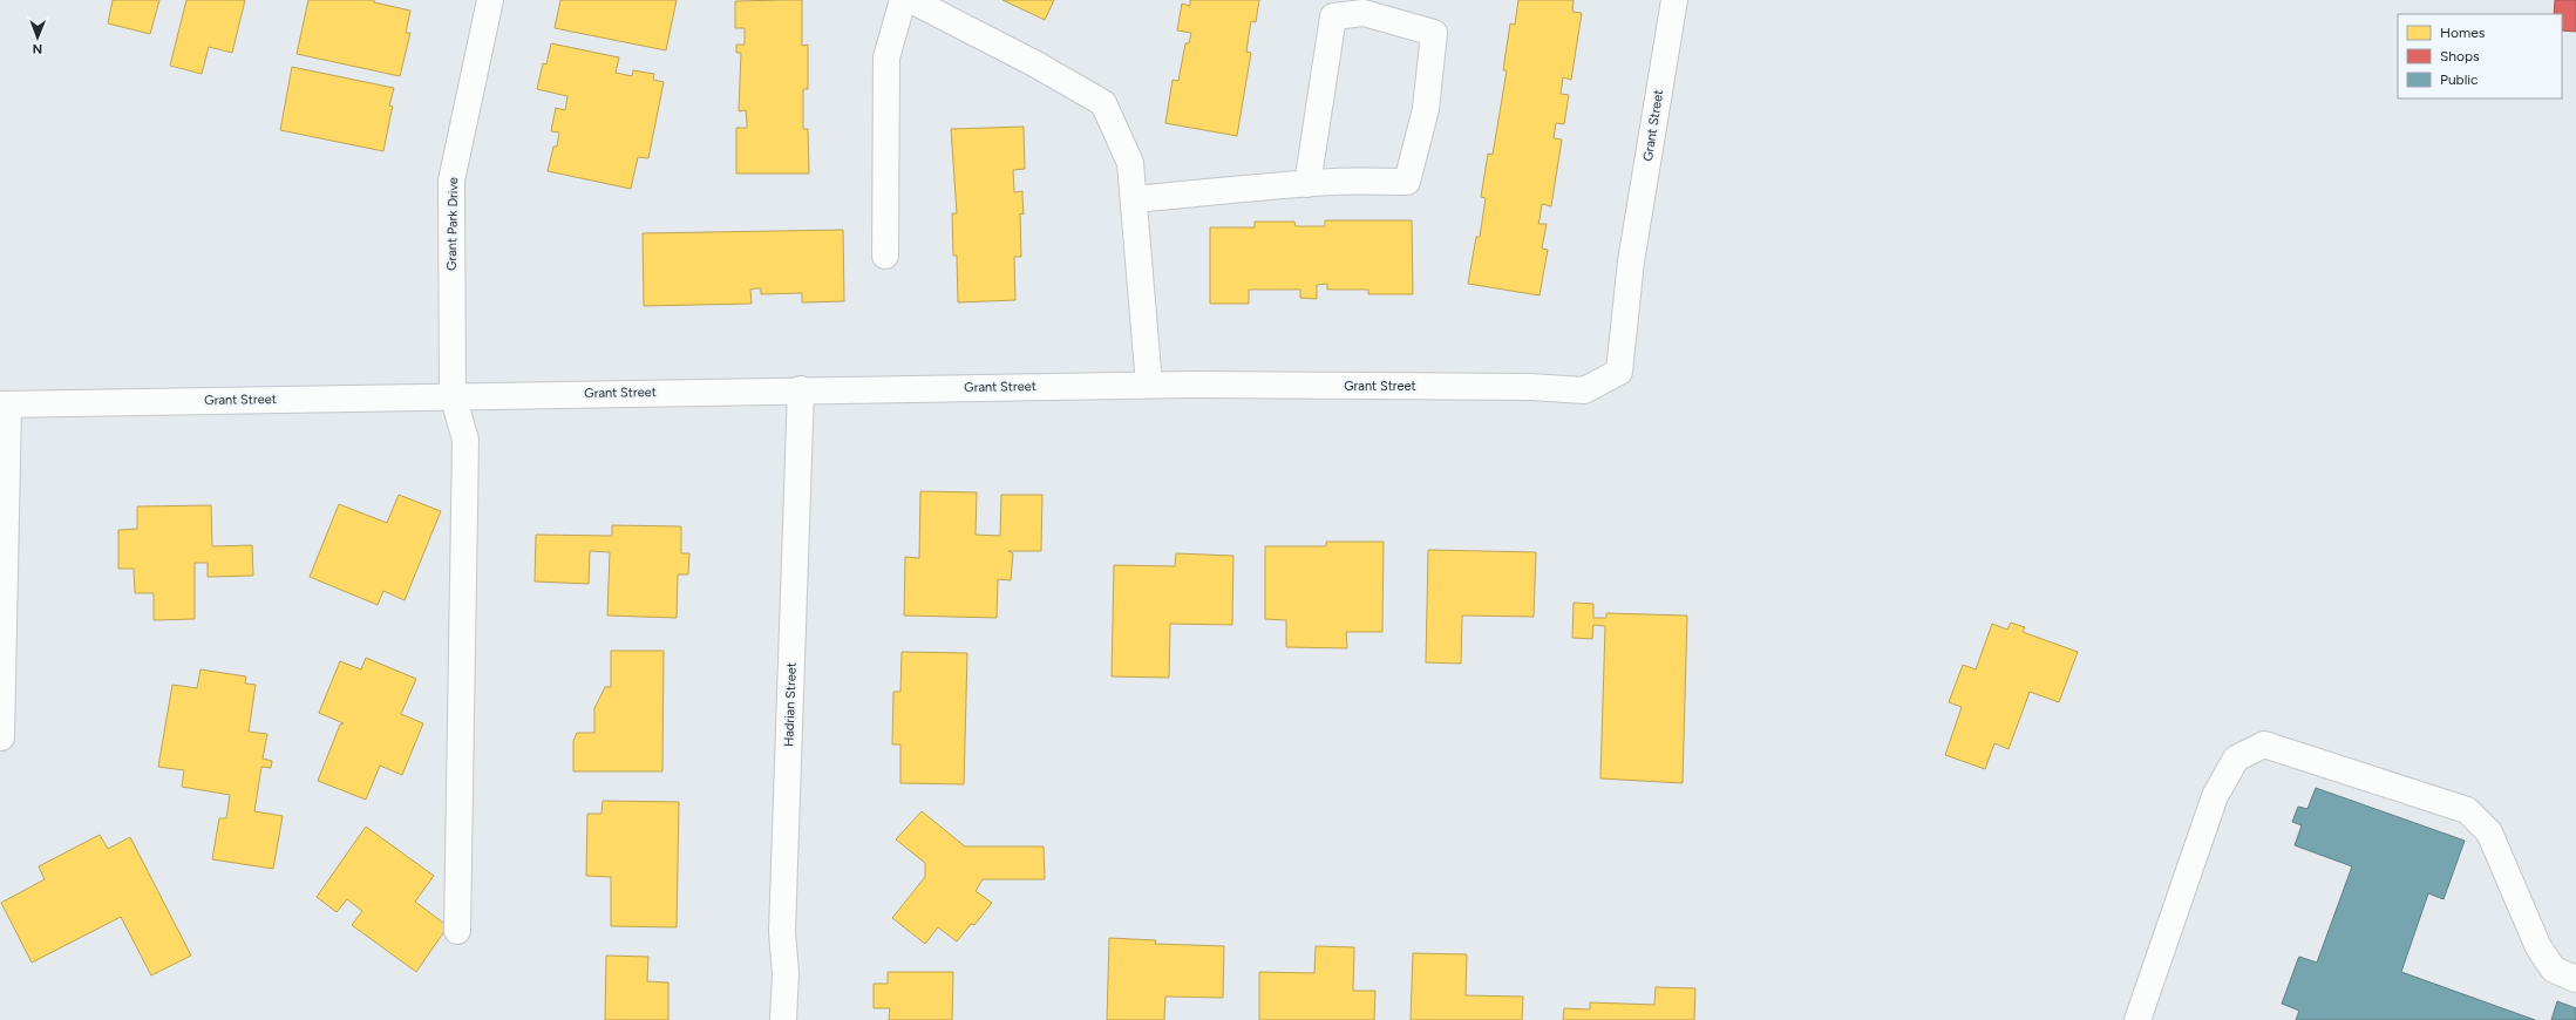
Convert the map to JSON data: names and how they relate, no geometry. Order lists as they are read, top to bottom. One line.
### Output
{"streets":{"street":["Grant Street","Grant Park Drive","Hadrian Street"]},"crossings":[["Grant Street","Grant Park Drive"],["Grant Street","Hadrian Street"]],"legend":["Homes","Shops","Public"],"north":"bottom"}
